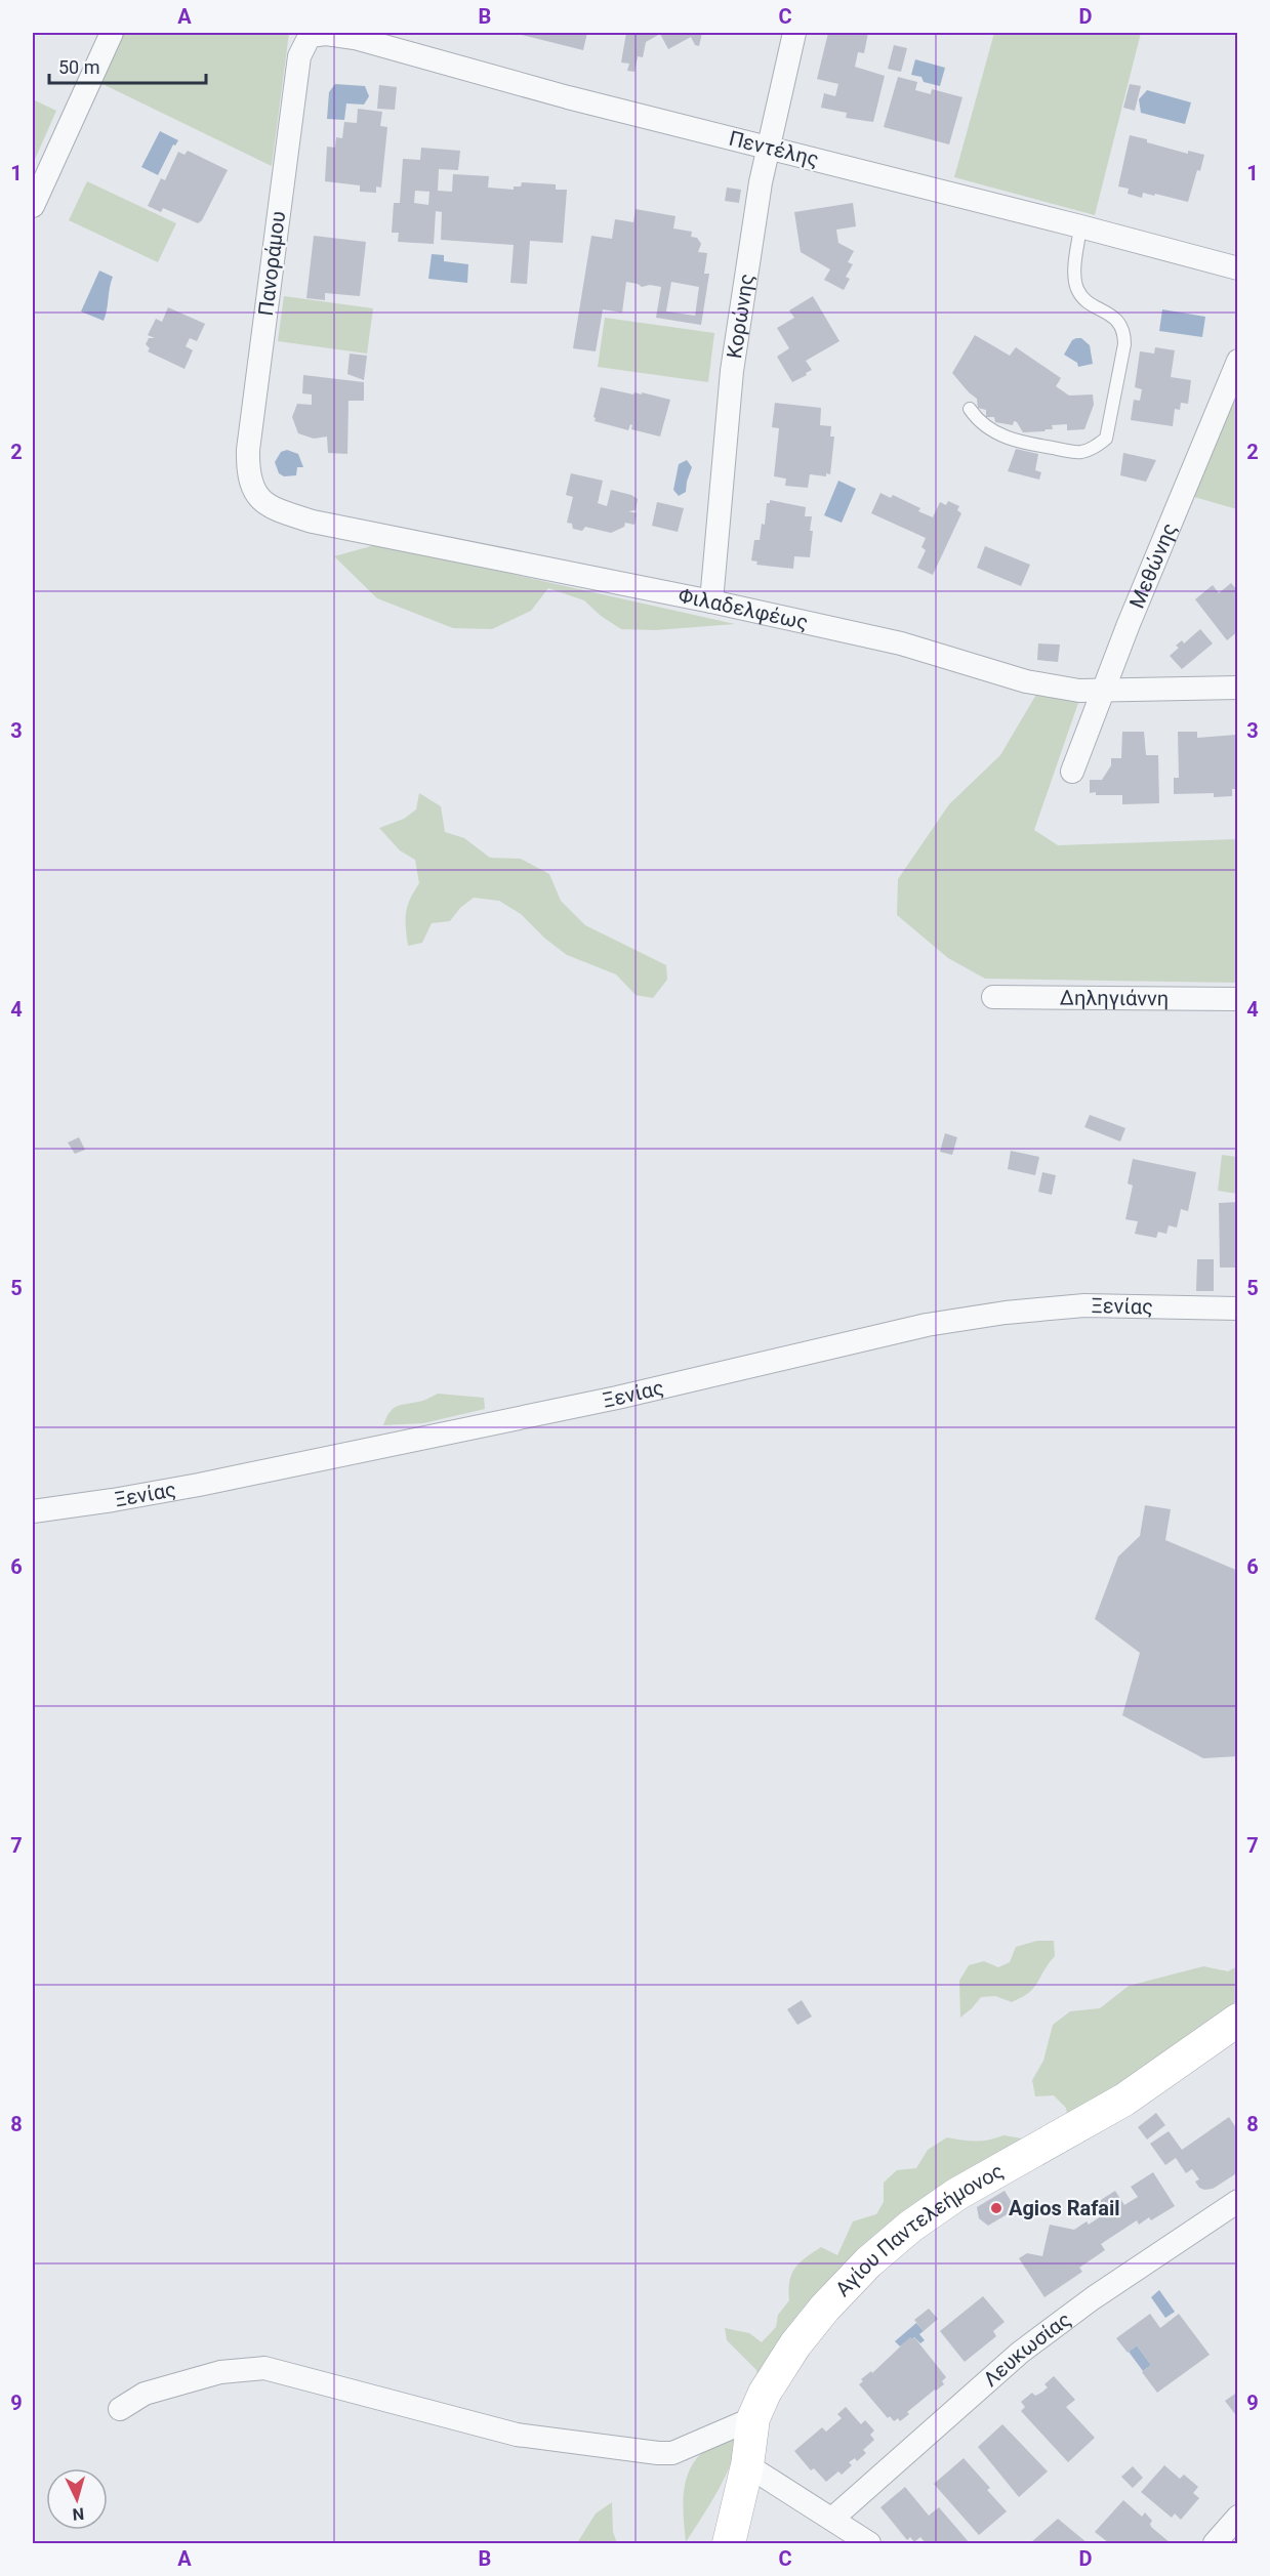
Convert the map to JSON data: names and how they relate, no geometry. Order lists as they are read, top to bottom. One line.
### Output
{"streets":{"street":["Πεντέλης","Πανοράμου","Κορώνης","Μεθώνης","Φιλαδελφέως","Δηληγιάννη","Ξενίας","Αγίου Παντελεήμονος","Λευκωσίας"]},"crossings":[["Πεντέλης","Πανοράμου"],["Πεντέλης","Κορώνης"],["Πανοράμου","Φιλαδελφέως"],["Κορώνης","Φιλαδελφέως"],["Μεθώνης","Φιλαδελφέως"]],"places":["Agios Rafail"],"scale_bar":"50 m","north":"bottom","grid":{"columns":["A","B","C","D"],"rows":["1","2","3","4","5","6","7","8","9"]}}
